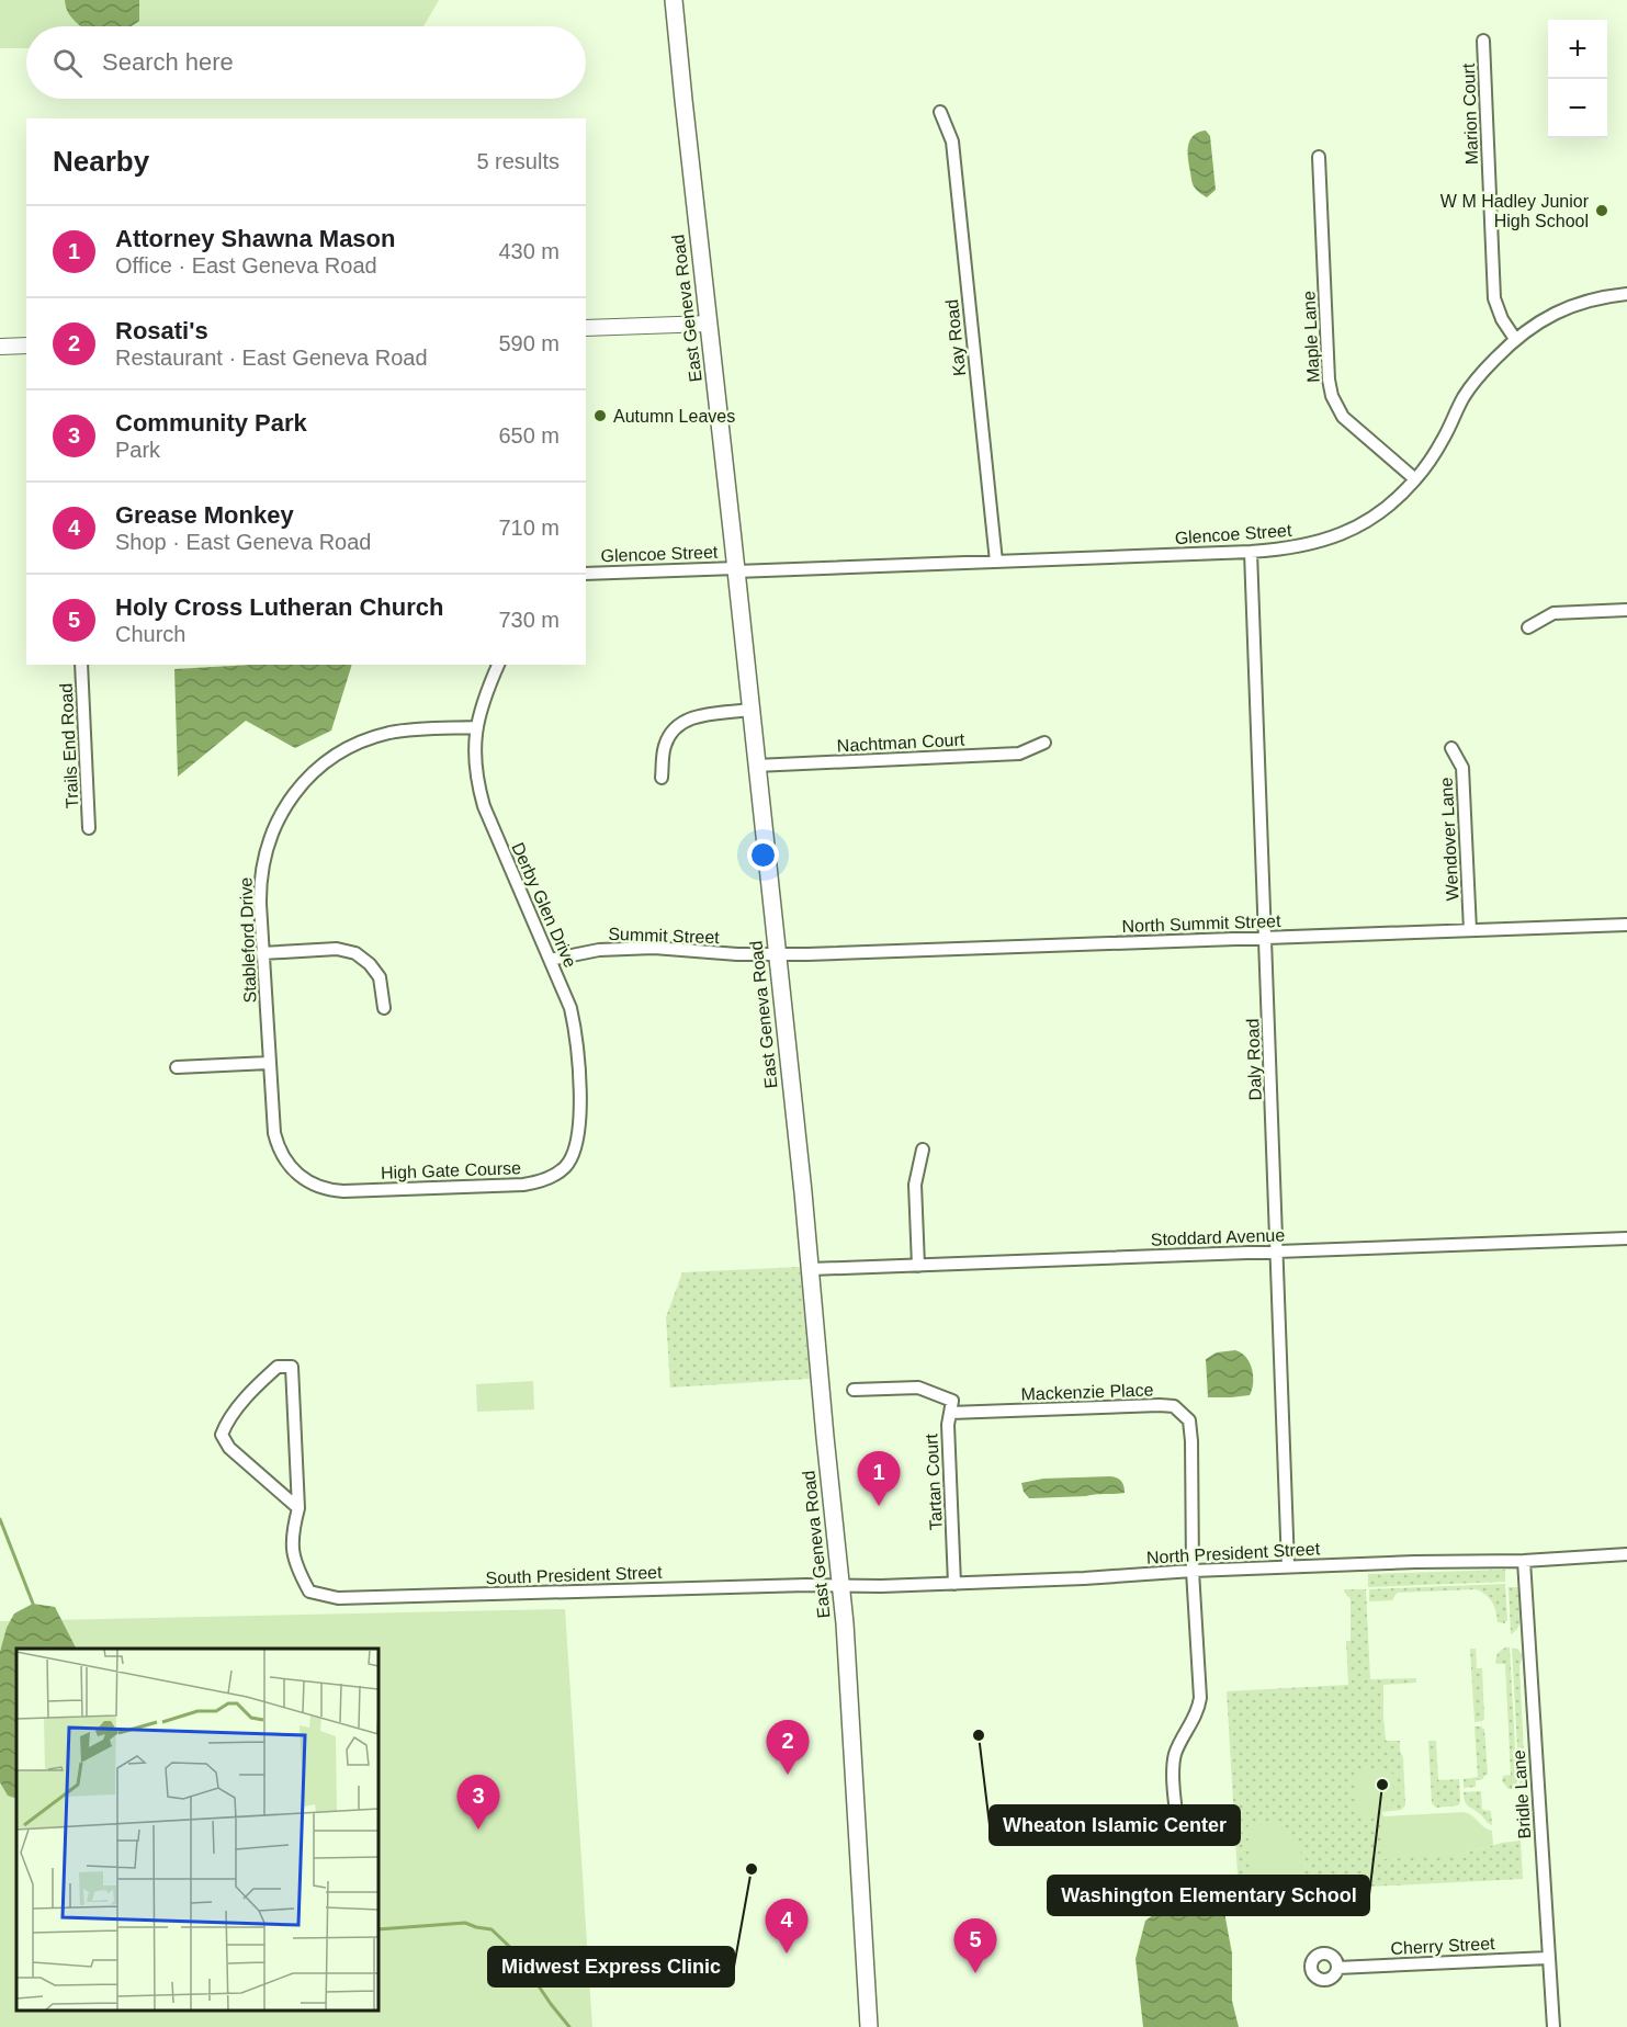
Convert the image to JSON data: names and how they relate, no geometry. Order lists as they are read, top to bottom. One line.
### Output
{"streets":{"main road":["East Geneva Road"],"street":["Marion Court","Maple Lane","Kay Road","Glencoe Street","Nachtman Court","Trails End Road","Wendover Lane","Derby Glen Drive","North Summit Street","Summit Street","Stableford Drive","Daly Road","High Gate Course","Stoddard Avenue","Mackenzie Place","Tartan Court","North President Street","South President Street","Bridle Lane","Cherry Street"]},"crossings":[["Marion Court","Glencoe Street"],["East Geneva Road","Glencoe Street"],["East Geneva Road","Nachtman Court"],["East Geneva Road","North Summit Street"],["East Geneva Road","Summit Street"],["East Geneva Road","Stoddard Avenue"],["East Geneva Road","North President Street"],["East Geneva Road","South President Street"],["Maple Lane","Glencoe Street"],["Kay Road","Glencoe Street"],["Glencoe Street","Daly Road"],["Wendover Lane","North Summit Street"],["Derby Glen Drive","Summit Street"],["Derby Glen Drive","Stableford Drive"],["Derby Glen Drive","High Gate Course"],["North Summit Street","Summit Street"],["North Summit Street","Daly Road"],["Stableford Drive","High Gate Course"],["Daly Road","Stoddard Avenue"],["Daly Road","North President Street"],["Mackenzie Place","Tartan Court"],["Mackenzie Place","North President Street"],["Tartan Court","North President Street"],["North President Street","South President Street"],["North President Street","Bridle Lane"],["Bridle Lane","Cherry Street"]],"places":["W M Hadley Junior High School","Autumn Leaves","Wheaton Islamic Center","Washington Elementary School","Midwest Express Clinic"],"page":{"map_buttons":["+","−"],"search":"Search here","heading":["Nearby","5 results"],"list":[{"mark":"1","name":"Attorney Shawna Mason","note":"Office · East Geneva Road","value":"430 m"},{"mark":"2","name":"Rosati's","note":"Restaurant · East Geneva Road","value":"590 m"},{"mark":"3","name":"Community Park","note":"Park","value":"650 m"},{"mark":"4","name":"Grease Monkey","note":"Shop · East Geneva Road","value":"710 m"},{"mark":"5","name":"Holy Cross Lutheran Church","note":"Church","value":"730 m"}],"pins":["1","2","3","4","5"]}}
